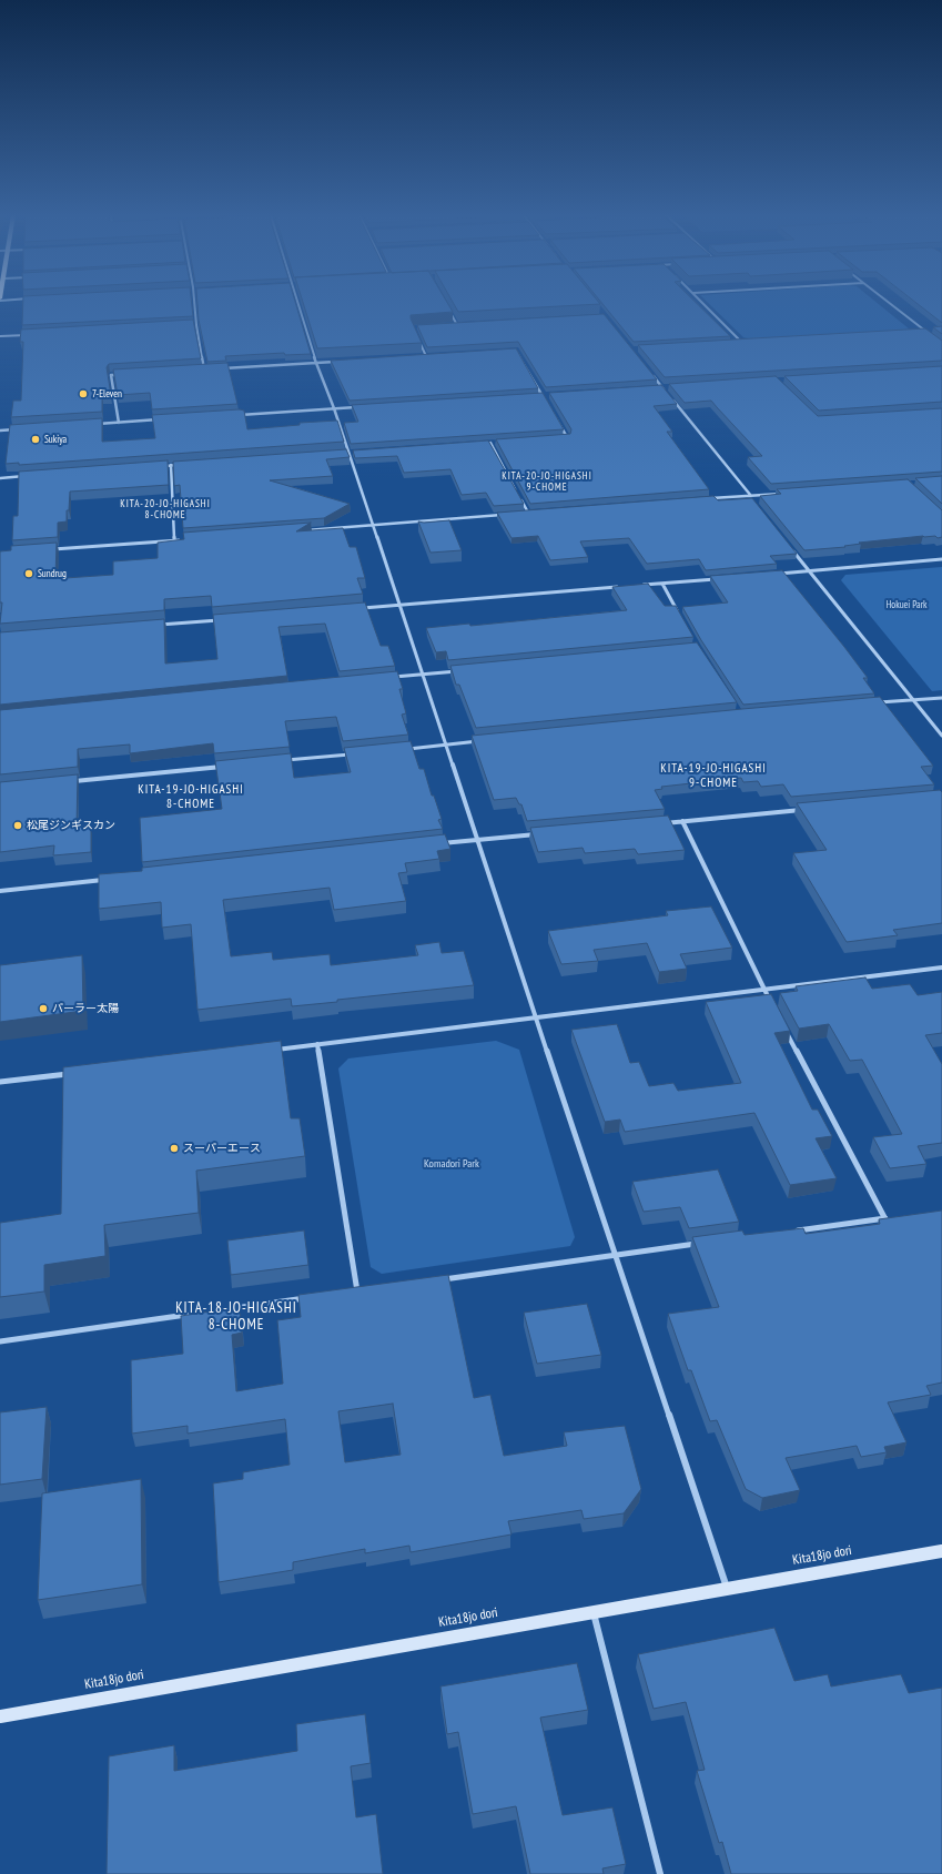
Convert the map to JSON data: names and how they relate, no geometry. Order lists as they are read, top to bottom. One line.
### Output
{"streets":{"street":["Kita18jo dori"]},"districts":["KITA-20-JO-HIGASHI 9-CHOME","KITA-20-JO-HIGASHI 8-CHOME","KITA-19-JO-HIGASHI 9-CHOME","KITA-19-JO-HIGASHI 8-CHOME","KITA-18-JO-HIGASHI 8-CHOME"],"parks":["Hokuei Park","Komadori Park"],"places":["7-Eleven","Sukiya","Sundrug","松尾ジンギスカン","パーラー太陽","スーパーエース"]}
